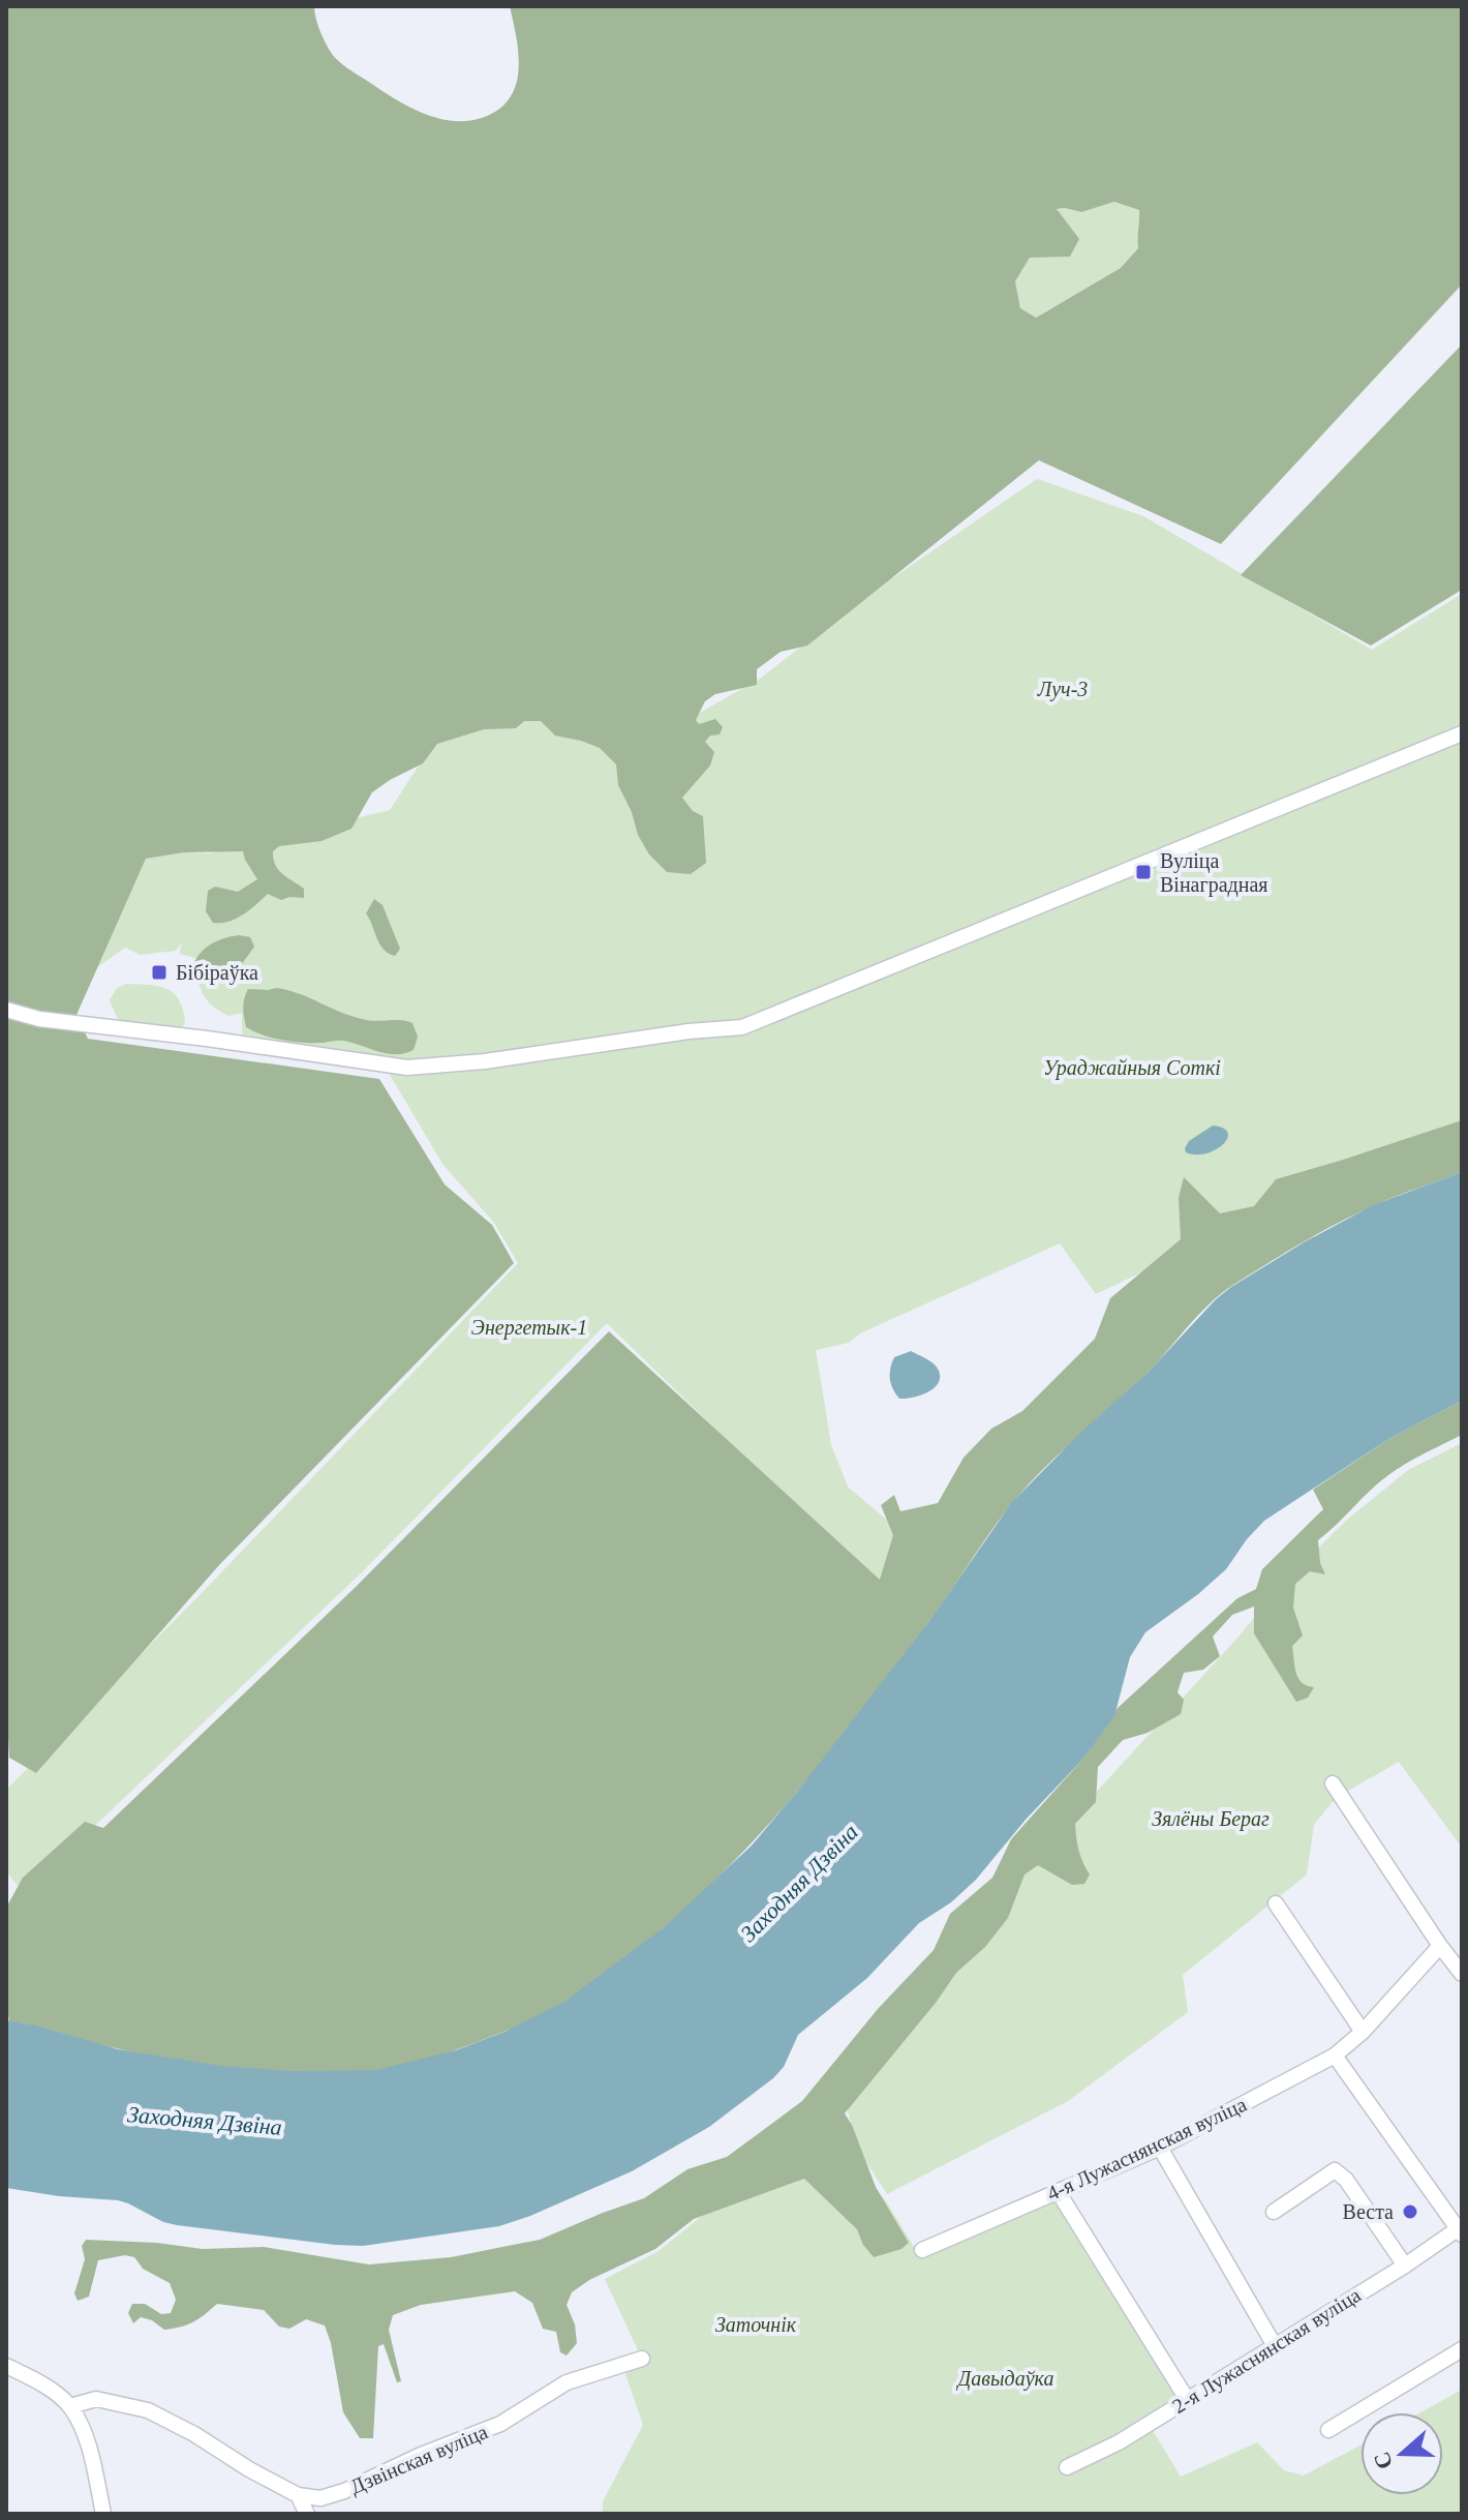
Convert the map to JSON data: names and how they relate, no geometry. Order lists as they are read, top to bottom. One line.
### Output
{"streets":{"street":["4-я Лужаснянская вуліца","2-я Лужаснянская вуліца","Дзвінская вуліца"]},"water":["Заходняя Дзвіна"],"parks":["Луч-3","Ураджайныя Соткі","Энергетык-1","Зялёны Бераг","Заточнік","Давыдаўка"],"places":{"transit":["Вуліца Вінаградная","Бібіраўка"],"other":["Веста"]},"north":"left"}
